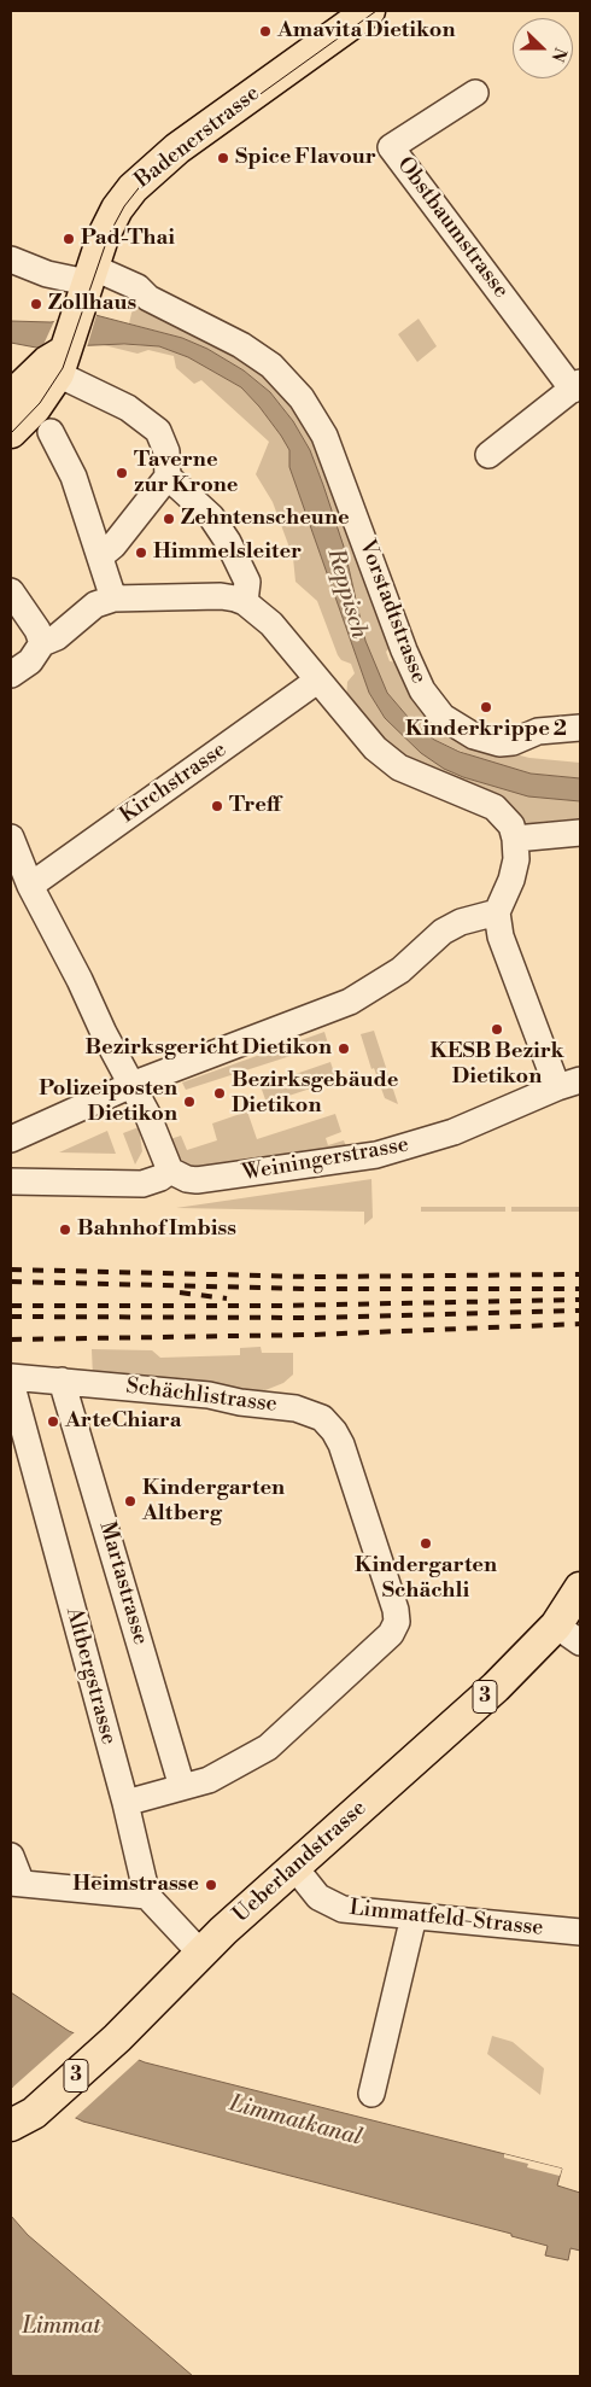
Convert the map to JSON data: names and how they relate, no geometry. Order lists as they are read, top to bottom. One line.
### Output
{"streets":{"main road":["Badenerstrasse","3","Ueberlandstrasse"],"street":["Obstbaumstrasse","Vorstadtstrasse","Kirchstrasse","Weiningerstrasse","Schächlistrasse","Martastrasse","Altbergstrasse","Limmatfeld-Strasse"]},"crossings":[["Badenerstrasse","Vorstadtstrasse"],["Schächlistrasse","Martastrasse"],["Schächlistrasse","Altbergstrasse"],["Altbergstrasse","Ueberlandstrasse"],["Ueberlandstrasse","Limmatfeld-Strasse"]],"water":["Reppisch","Limmatkanal","Limmat"],"places":["Amavita Dietikon","Spice Flavour","Pad-Thai","Zollhaus","Taverne zur Krone","Zehntenscheune","Himmelsleiter","Kinderkrippe 2","Treff","KESB Bezirk Dietikon","Bezirksgericht Dietikon","Bezirksgebäude Dietikon","Polizeiposten Dietikon","Bahnhof Imbiss","ArteChiara","Kindergarten Altberg","Kindergarten Schächli","Heimstrasse"],"north":"right"}
